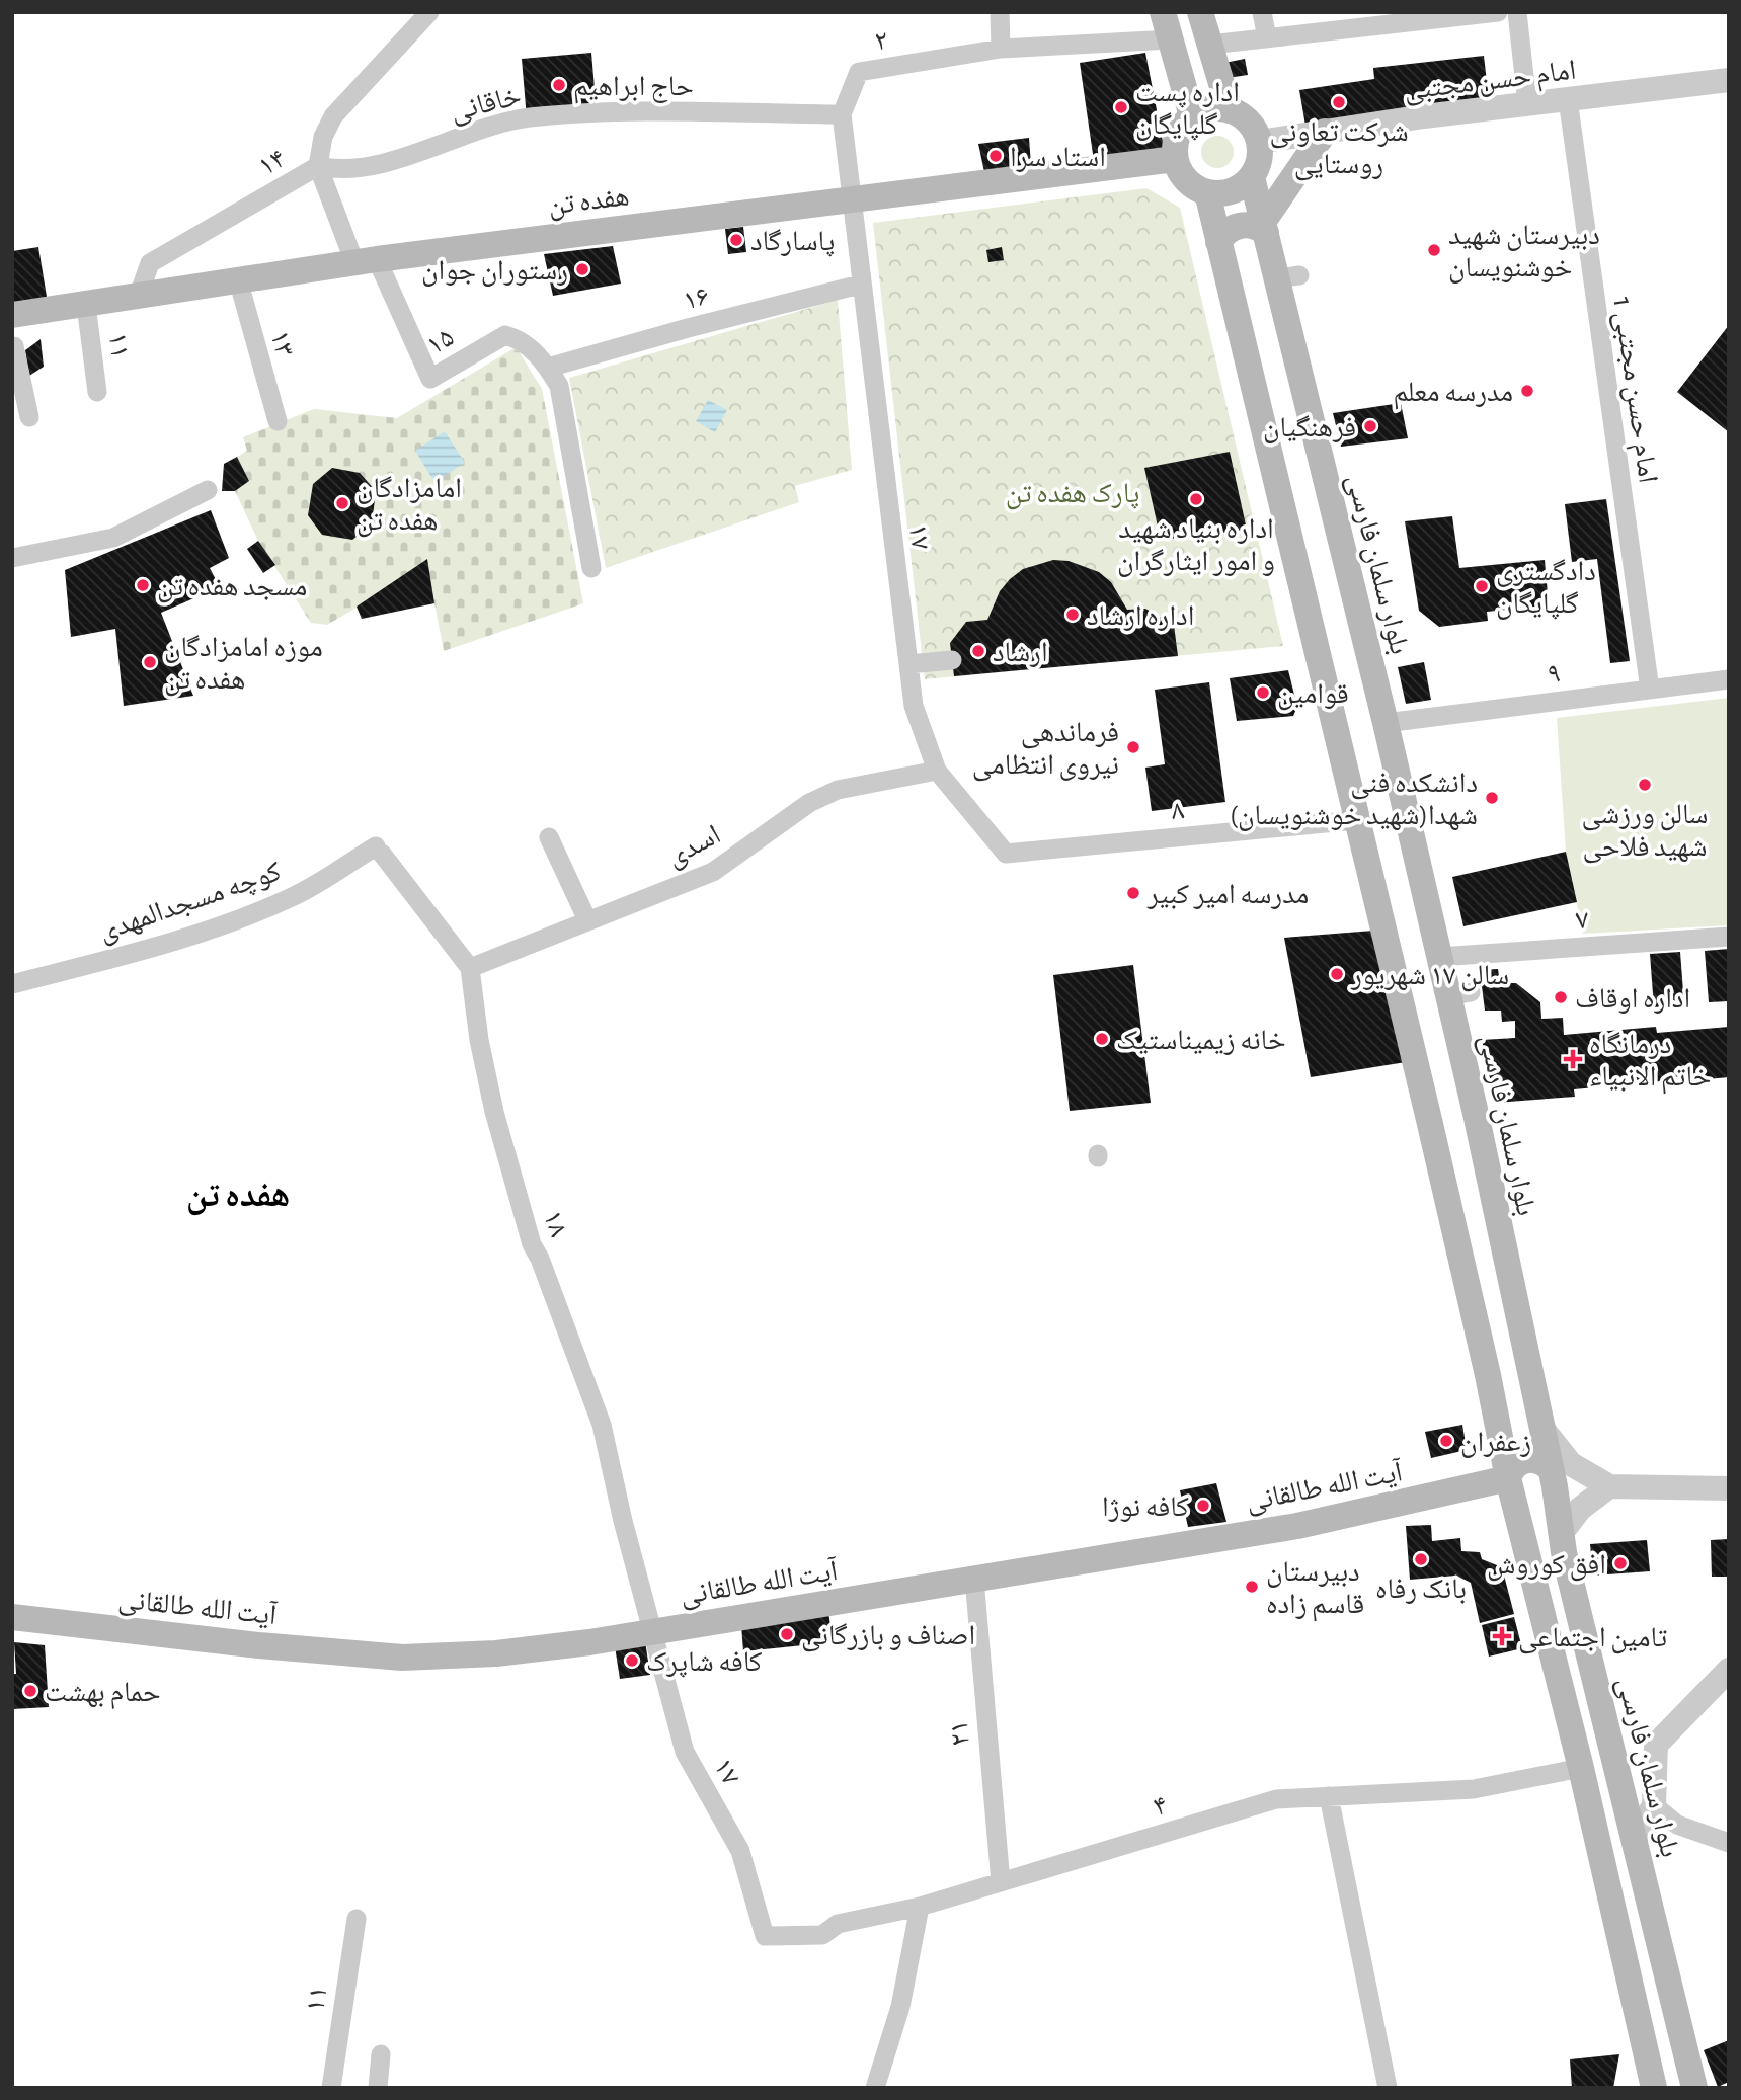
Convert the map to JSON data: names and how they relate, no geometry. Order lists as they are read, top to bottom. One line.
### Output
{"streets":{"main road":["هفده تن","بلوار سلمان فارسی","آیت الله طالقانی"],"street":["۲","امام حسن مجتبی","خاقانی","۱۴","۱۶","۱۵","۱۳","۱۱","امام حسن مجتبی 1","۱۷","۹","۸","اسدی","کوچه مسجدالمهدی","۷","۱۸","۲۱","۴"]},"crossings":[["۲","خاقانی"],["امام حسن مجتبی","هفده تن"],["امام حسن مجتبی","امام حسن مجتبی 1"],["امام حسن مجتبی","بلوار سلمان فارسی"],["خاقانی","۱۴"],["۱۴","هفده تن"],["هفده تن","۱۵"],["هفده تن","۱۳"],["هفده تن","۱۱"],["هفده تن","۱۷"],["هفده تن","بلوار سلمان فارسی"],["۱۶","۱۵"],["۱۶","۱۷"],["امام حسن مجتبی 1","۹"],["۱۷","۸"],["۱۷","اسدی"],["۱۷","۱۸"],["۱۷","آیت الله طالقانی"],["۱۷","۴"],["بلوار سلمان فارسی","۹"],["بلوار سلمان فارسی","۷"],["اسدی","کوچه مسجدالمهدی"],["اسدی","۱۸"],["کوچه مسجدالمهدی","۱۸"],["۱۸","آیت الله طالقانی"],["آیت الله طالقانی","۲۱"],["۲۱","۴"]],"districts":["هفده تن"],"parks":["پارک هفده تن"],"places":{"other":["حاج ابراهیم","شرکت تعاونی روستایی","اداره پست گلپایگان","استاد سرا","پاسارگاد","دبیرستان شهید خوشنویسان","رستوران جوان","مدرسه معلم","فرهنگیان","اداره بنیاد شهید و امور ایثارگران","امامزادگان هفده تن","مسجد هفده تن","دادگستری گلپایگان","اداره ارشاد","ارشاد","موزه امامزادگان هفده تن","قوامین","فرماندهی نیروی انتظامی","سالن ورزشی شهید فلاحی","دانشکده فنی شهدا(شهید خوشنویسان)","مدرسه امیر کبیر","سالن ۱۷ شهریور","اداره اوقاف","خانه زیمیناستیک","زعفران","کافه نوژا","بانک رفاه","افق کوروش","دبیرستان قاسم زاده","اصناف و بازرگانی","کافه شاپرک","حمام بهشت"],"health":["درمانگاه خاتم الانبیاء","تامین اجتماعی"]}}
